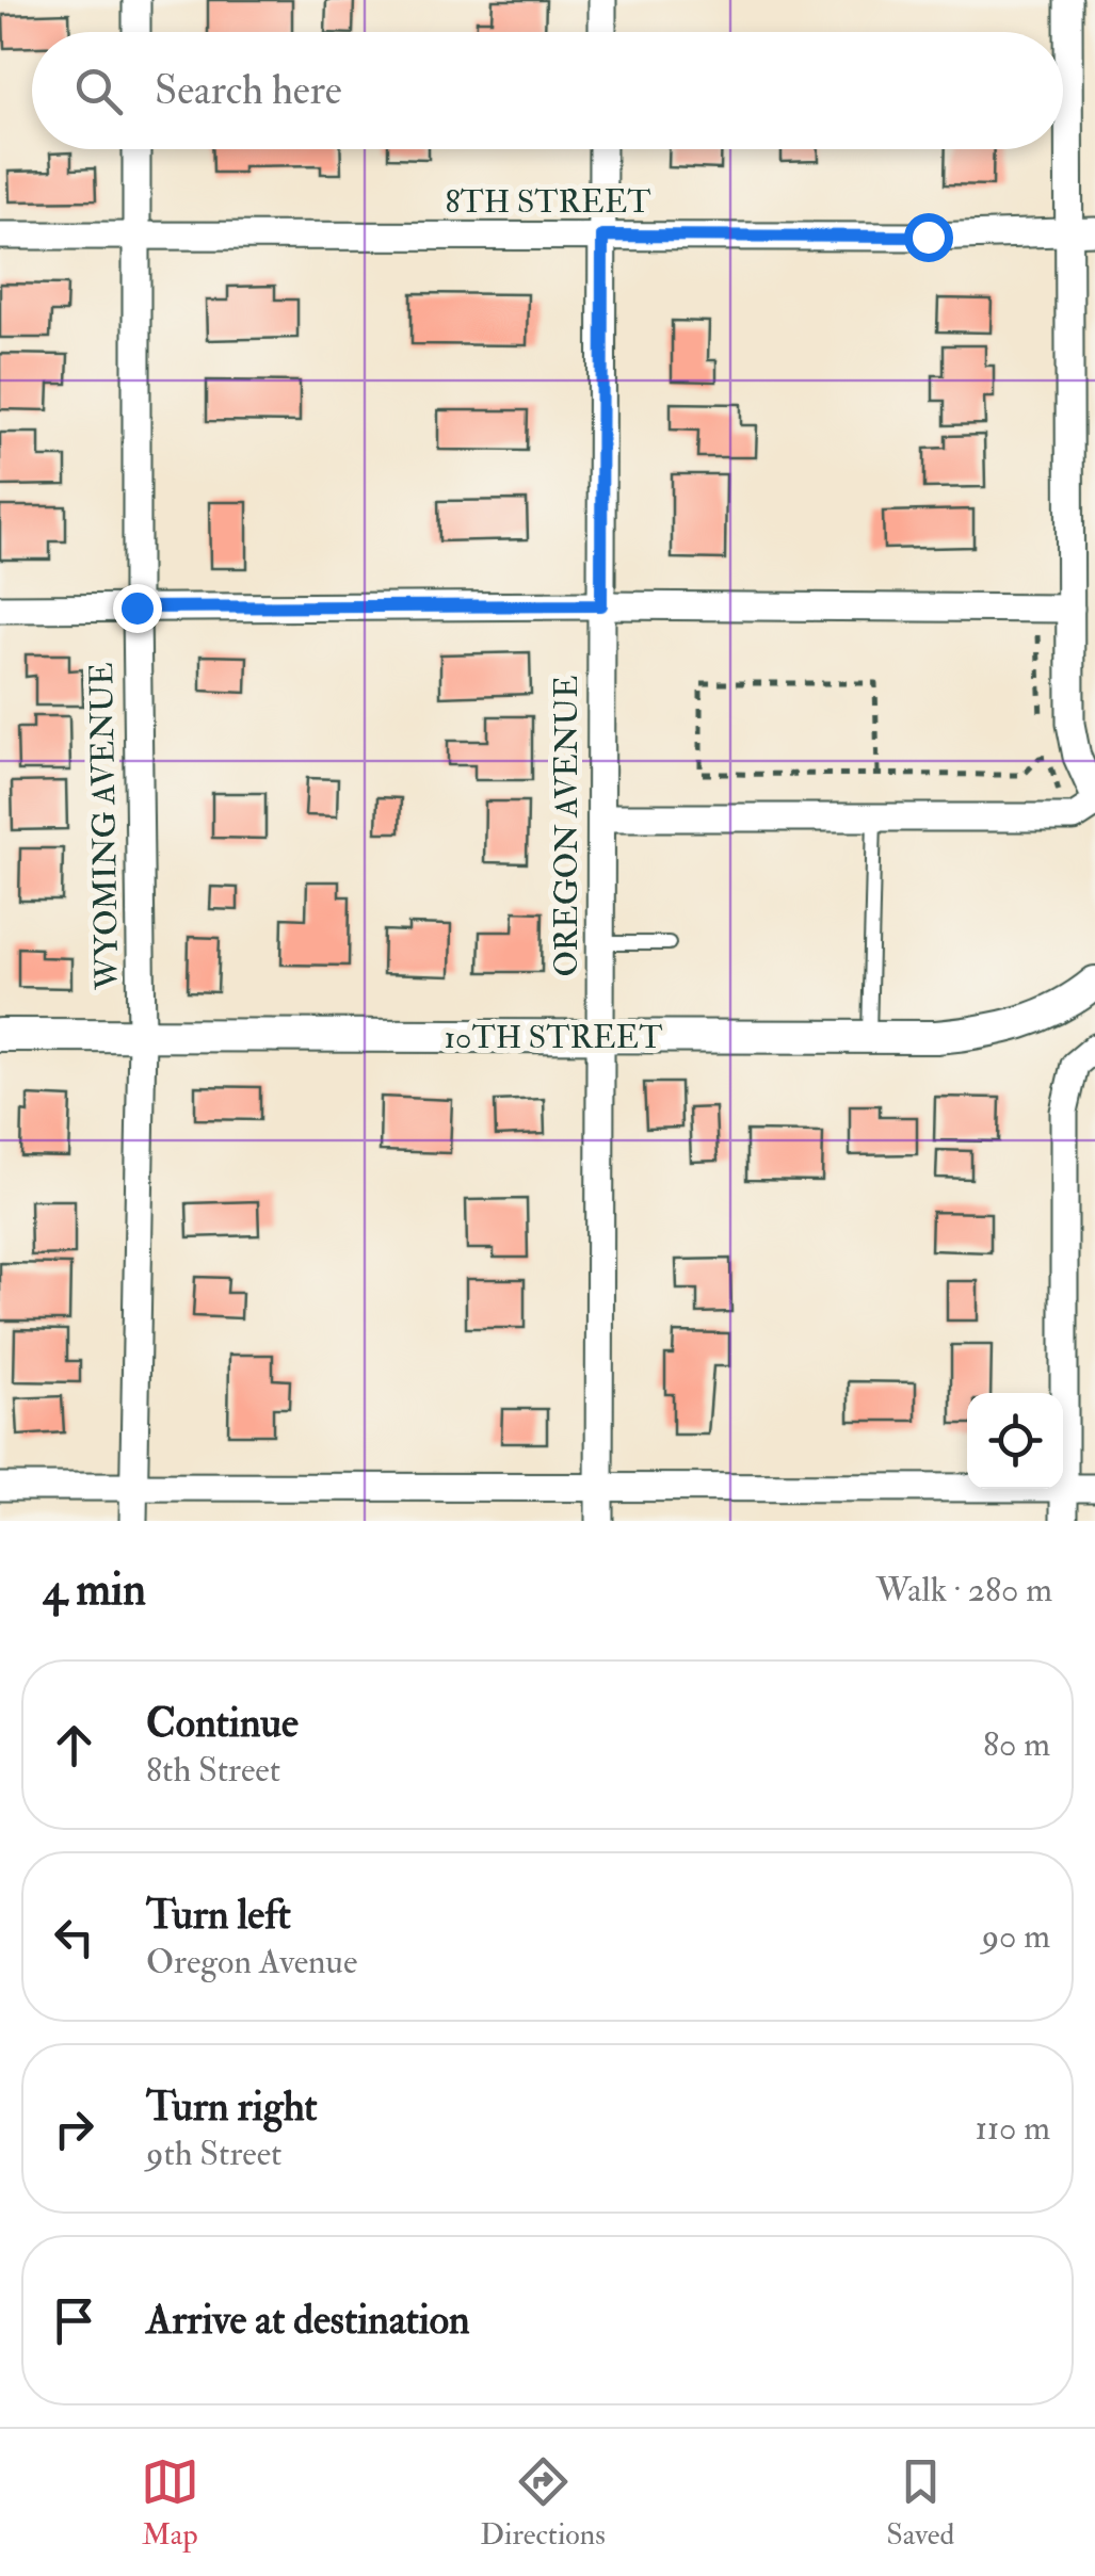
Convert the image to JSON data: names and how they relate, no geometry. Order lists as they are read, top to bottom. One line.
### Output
{"streets":{"street":["8TH STREET","WYOMING AVENUE","OREGON AVENUE","10TH STREET"]},"crossings":[["8TH STREET","WYOMING AVENUE"],["8TH STREET","OREGON AVENUE"],["WYOMING AVENUE","10TH STREET"],["OREGON AVENUE","10TH STREET"]],"page":{"search":"Search here","heading":["4 min","Walk · 280 m"],"list":[["Continue","8th Street","80 m"],["Turn left","Oregon Avenue","90 m"],["Turn right","9th Street","110 m"],"Arrive at destination"],"nav":["Map","Directions","Saved"]}}
